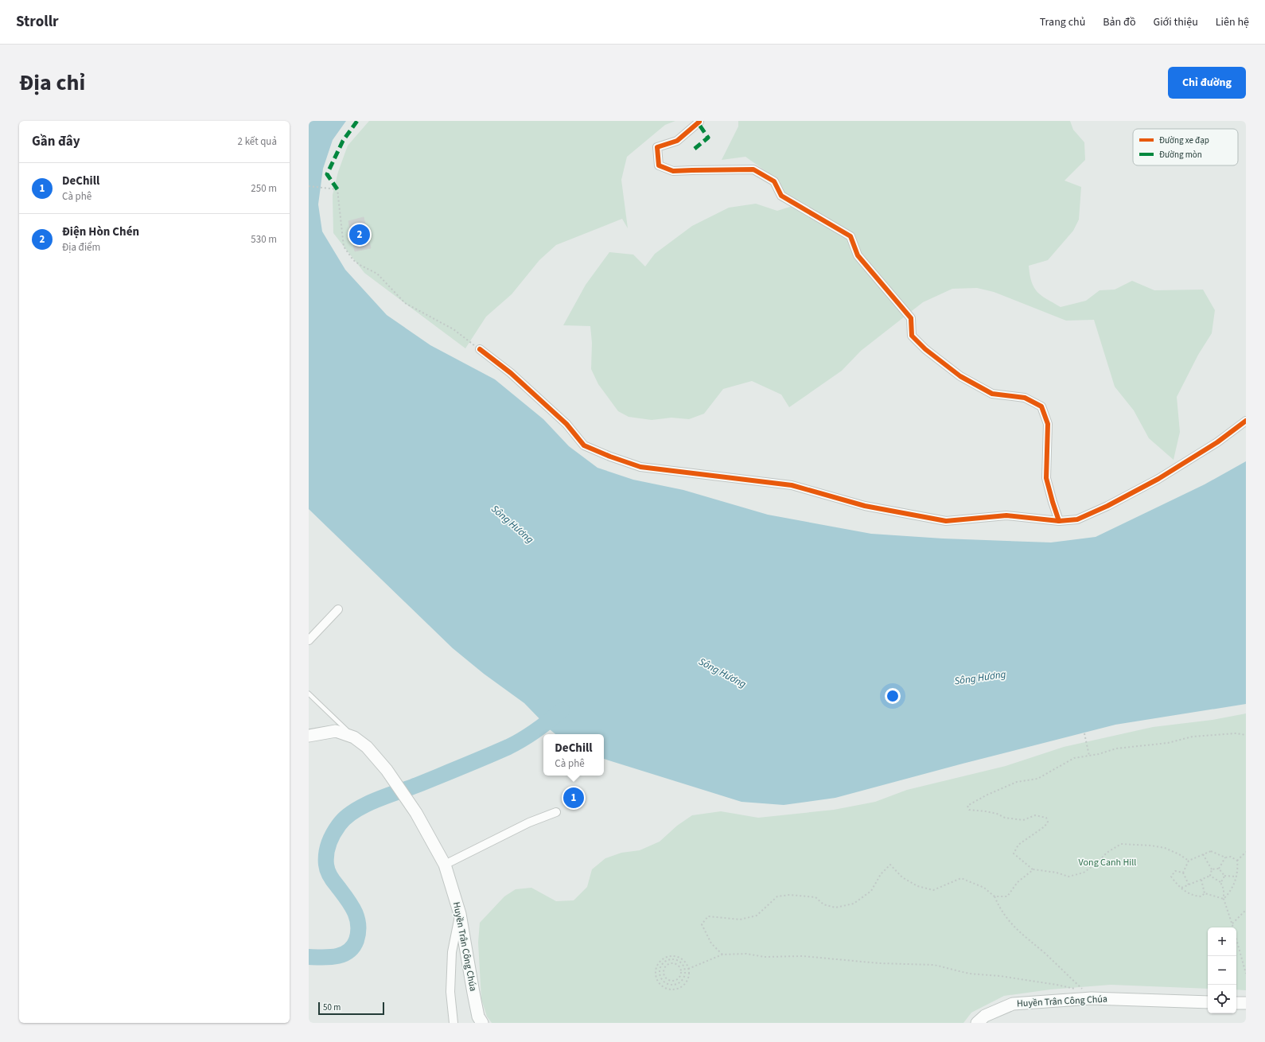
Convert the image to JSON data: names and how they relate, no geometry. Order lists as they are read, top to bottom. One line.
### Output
{"streets":{"street":["Huyền Trân Công Chúa"]},"water":["Sông Hương"],"parks":["Vong Canh Hill"],"legend":["Đường xe đạp","Đường mòn"],"scale_bar":"50 m","page":{"header":"Strollr","nav":["Trang chủ","Bản đồ","Giới thiệu","Liên hệ"],"title":"Địa chỉ","buttons":"Chỉ đường","heading":["Gần đây","2 kết quả"],"list":[{"mark":"1","name":"DeChill","note":"Cà phê","value":"250 m"},{"mark":"2","name":"Điện Hòn Chén","note":"Địa điểm","value":"530 m"}],"pins":["2","1"],"popup":["DeChill","Cà phê"],"map_buttons":["+","−"],"scale":"50 m"}}
